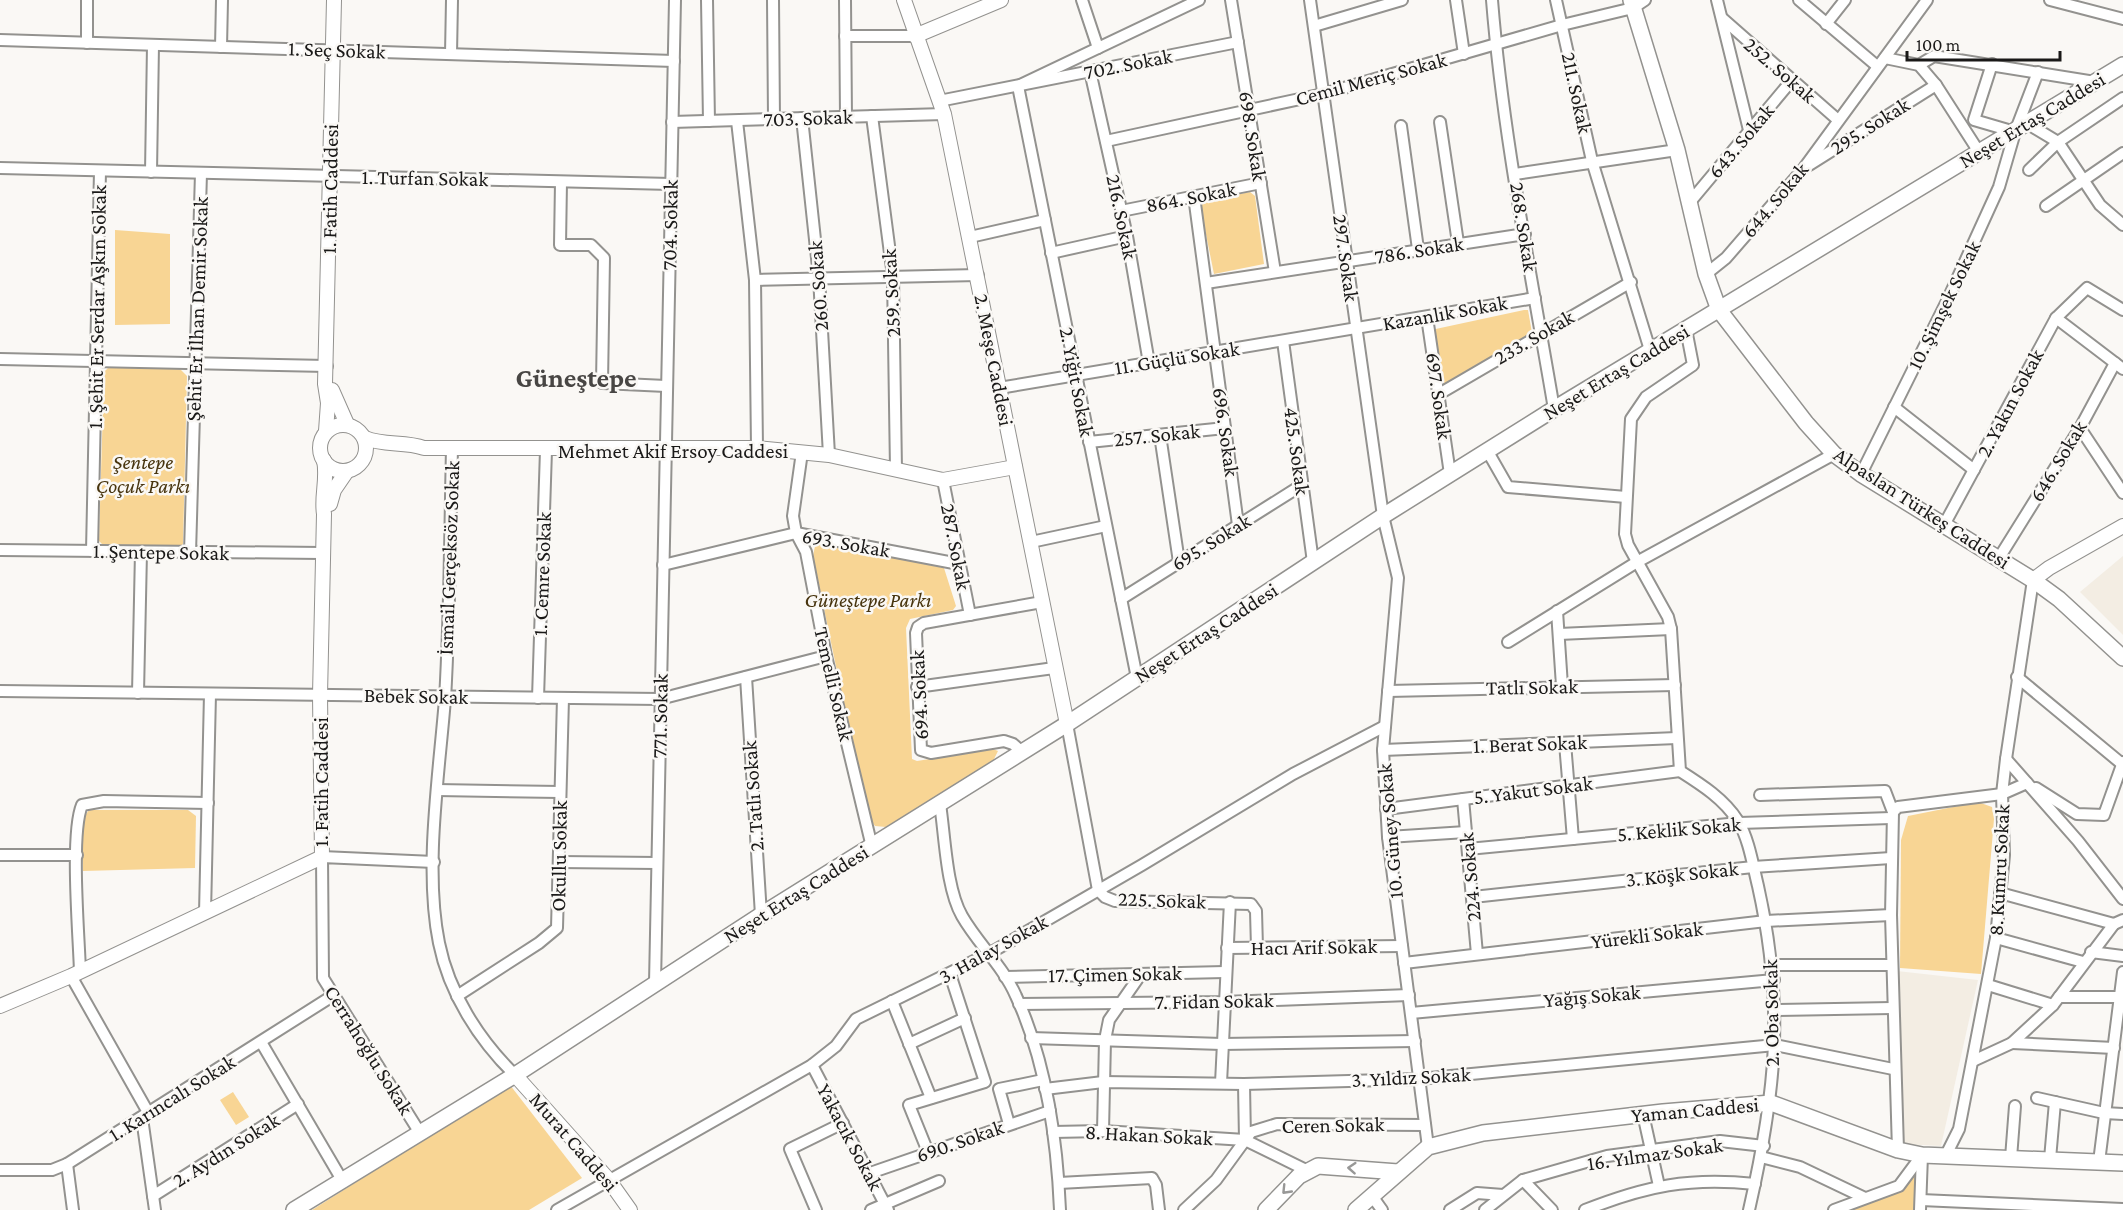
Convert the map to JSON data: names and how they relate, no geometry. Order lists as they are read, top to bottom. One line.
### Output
{"streets":{"main road":["Neşet Ertaş Caddesi","Alpaslan Türkeş Caddesi","Yaman Caddesi"],"street":["1. Seç Sokak","702. Sokak","252. Sokak","Cemil Meriç Sokak","211. Sokak","703. Sokak","295. Sokak","698. Sokak","643. Sokak","1. Turfan Sokak","1. Fatih Caddesi","864. Sokak","644. Sokak","216. Sokak","704. Sokak","268. Sokak","786. Sokak","297. Sokak","260. Sokak","259. Sokak","10. Şimşek Sokak","1. Şehit Er Serdar Aşkın Sokak","Şehit Er İlhan Demir Sokak","Kazanlık Sokak","233. Sokak","11. Güçlü Sokak","2. Meşe Caddesi","2. Yiğit Sokak","697. Sokak","2. Yakın Sokak","696. Sokak","257. Sokak","Mehmet Akif Ersoy Caddesi","425. Sokak","646. Sokak","695. Sokak","693. Sokak","287. Sokak","1. Şentepe Sokak","İsmail Gerçeksöz Sokak","1. Cemre Sokak","Temelli Sokak","Tatlı Sokak","694. Sokak","Bebek Sokak","771. Sokak","1. Berat Sokak","5. Yakut Sokak","2. Tatlı Sokak","5. Keklik Sokak","10. Güney Sokak","Okullu Sokak","8. Kumru Sokak","3. Köşk Sokak","224. Sokak","225. Sokak","Yürekli Sokak","Hacı Arif Sokak","3. Halay Sokak","17. Çimen Sokak","Yağış Sokak","7. Fidan Sokak","2. Oba Sokak","Cerrahoğlu Sokak","3. Yıldız Sokak","1. Karıncalı Sokak","Ceren Sokak","8. Hakan Sokak","Yakacık Sokak","690. Sokak","Murat Caddesi","2. Aydın Sokak","16. Yılmaz Sokak"]},"crossings":[["1. Seç Sokak","1. Fatih Caddesi"],["1. Seç Sokak","704. Sokak"],["702. Sokak","703. Sokak"],["702. Sokak","698. Sokak"],["702. Sokak","216. Sokak"],["702. Sokak","2. Meşe Caddesi"],["702. Sokak","2. Yiğit Sokak"],["252. Sokak","643. Sokak"],["252. Sokak","644. Sokak"],["Cemil Meriç Sokak","211. Sokak"],["Cemil Meriç Sokak","698. Sokak"],["Cemil Meriç Sokak","216. Sokak"],["Cemil Meriç Sokak","268. Sokak"],["Cemil Meriç Sokak","297. Sokak"],["Cemil Meriç Sokak","Alpaslan Türkeş Caddesi"],["211. Sokak","Neşet Ertaş Caddesi"],["211. Sokak","233. Sokak"],["703. Sokak","704. Sokak"],["703. Sokak","260. Sokak"],["703. Sokak","259. Sokak"],["703. Sokak","2. Meşe Caddesi"],["Neşet Ertaş Caddesi","268. Sokak"],["Neşet Ertaş Caddesi","297. Sokak"],["Neşet Ertaş Caddesi","10. Şimşek Sokak"],["Neşet Ertaş Caddesi","2. Meşe Caddesi"],["Neşet Ertaş Caddesi","2. Yiğit Sokak"],["Neşet Ertaş Caddesi","697. Sokak"],["Neşet Ertaş Caddesi","425. Sokak"],["Neşet Ertaş Caddesi","Alpaslan Türkeş Caddesi"],["Neşet Ertaş Caddesi","İsmail Gerçeksöz Sokak"],["Neşet Ertaş Caddesi","Temelli Sokak"],["Neşet Ertaş Caddesi","694. Sokak"],["Neşet Ertaş Caddesi","771. Sokak"],["Neşet Ertaş Caddesi","2. Tatlı Sokak"],["Neşet Ertaş Caddesi","10. Güney Sokak"],["Neşet Ertaş Caddesi","Cerrahoğlu Sokak"],["Neşet Ertaş Caddesi","Murat Caddesi"],["295. Sokak","644. Sokak"],["698. Sokak","864. Sokak"],["698. Sokak","786. Sokak"],["643. Sokak","Alpaslan Türkeş Caddesi"],["1. Turfan Sokak","1. Fatih Caddesi"],["1. Turfan Sokak","704. Sokak"],["1. Turfan Sokak","1. Şehit Er Serdar Aşkın Sokak"],["1. Turfan Sokak","Şehit Er İlhan Demir Sokak"],["1. Fatih Caddesi","Mehmet Akif Ersoy Caddesi"],["1. Fatih Caddesi","1. Şentepe Sokak"],["1. Fatih Caddesi","Bebek Sokak"],["1. Fatih Caddesi","Cerrahoğlu Sokak"],["864. Sokak","216. Sokak"],["864. Sokak","696. Sokak"],["644. Sokak","Alpaslan Türkeş Caddesi"],["216. Sokak","11. Güçlü Sokak"],["704. Sokak","Mehmet Akif Ersoy Caddesi"],["704. Sokak","771. Sokak"],["268. Sokak","786. Sokak"],["268. Sokak","Kazanlık Sokak"],["268. Sokak","233. Sokak"],["786. Sokak","297. Sokak"],["786. Sokak","696. Sokak"],["297. Sokak","Kazanlık Sokak"],["297. Sokak","11. Güçlü Sokak"],["297. Sokak","10. Güney Sokak"],["260. Sokak","Mehmet Akif Ersoy Caddesi"],["259. Sokak","Mehmet Akif Ersoy Caddesi"],["10. Şimşek Sokak","Alpaslan Türkeş Caddesi"],["1. Şehit Er Serdar Aşkın Sokak","1. Şentepe Sokak"],["Şehit Er İlhan Demir Sokak","1. Şentepe Sokak"],["Kazanlık Sokak","11. Güçlü Sokak"],["Kazanlık Sokak","697. Sokak"],["233. Sokak","697. Sokak"],["11. Güçlü Sokak","2. Meşe Caddesi"],["11. Güçlü Sokak","2. Yiğit Sokak"],["11. Güçlü Sokak","696. Sokak"],["11. Güçlü Sokak","425. Sokak"],["2. Meşe Caddesi","Mehmet Akif Ersoy Caddesi"],["2. Meşe Caddesi","694. Sokak"],["2. Yiğit Sokak","257. Sokak"],["2. Yiğit Sokak","695. Sokak"],["2. Yakın Sokak","Alpaslan Türkeş Caddesi"],["696. Sokak","257. Sokak"],["696. Sokak","695. Sokak"],["Mehmet Akif Ersoy Caddesi","287. Sokak"],["Mehmet Akif Ersoy Caddesi","İsmail Gerçeksöz Sokak"],["Mehmet Akif Ersoy Caddesi","1. Cemre Sokak"],["Mehmet Akif Ersoy Caddesi","Temelli Sokak"],["Mehmet Akif Ersoy Caddesi","771. Sokak"],["425. Sokak","695. Sokak"],["646. Sokak","Alpaslan Türkeş Caddesi"],["Alpaslan Türkeş Caddesi","8. Kumru Sokak"],["693. Sokak","287. Sokak"],["693. Sokak","Temelli Sokak"],["693. Sokak","771. Sokak"],["287. Sokak","694. Sokak"],["İsmail Gerçeksöz Sokak","Bebek Sokak"],["İsmail Gerçeksöz Sokak","Okullu Sokak"],["İsmail Gerçeksöz Sokak","Murat Caddesi"],["1. Cemre Sokak","Bebek Sokak"],["Temelli Sokak","Bebek Sokak"],["Tatlı Sokak","10. Güney Sokak"],["Bebek Sokak","771. Sokak"],["Bebek Sokak","2. Tatlı Sokak"],["Bebek Sokak","Okullu Sokak"],["1. Berat Sokak","10. Güney Sokak"],["5. Yakut Sokak","10. Güney Sokak"],["5. Yakut Sokak","224. Sokak"],["5. Keklik Sokak","8. Kumru Sokak"],["5. Keklik Sokak","224. Sokak"],["5. Keklik Sokak","2. Oba Sokak"],["10. Güney Sokak","Yürekli Sokak"],["10. Güney Sokak","Hacı Arif Sokak"],["10. Güney Sokak","3. Halay Sokak"],["10. Güney Sokak","Yağış Sokak"],["10. Güney Sokak","7. Fidan Sokak"],["10. Güney Sokak","3. Yıldız Sokak"],["10. Güney Sokak","Yaman Caddesi"],["10. Güney Sokak","Ceren Sokak"],["8. Kumru Sokak","Yaman Caddesi"],["3. Köşk Sokak","224. Sokak"],["3. Köşk Sokak","2. Oba Sokak"],["224. Sokak","Yürekli Sokak"],["225. Sokak","Hacı Arif Sokak"],["225. Sokak","3. Halay Sokak"],["Yürekli Sokak","2. Oba Sokak"],["3. Halay Sokak","Yakacık Sokak"],["3. Halay Sokak","Murat Caddesi"],["Yağış Sokak","2. Oba Sokak"],["2. Oba Sokak","3. Yıldız Sokak"],["2. Oba Sokak","Yaman Caddesi"],["2. Oba Sokak","16. Yılmaz Sokak"],["Cerrahoğlu Sokak","1. Karıncalı Sokak"],["3. Yıldız Sokak","690. Sokak"],["1. Karıncalı Sokak","2. Aydın Sokak"],["Ceren Sokak","8. Hakan Sokak"],["Yakacık Sokak","690. Sokak"]],"districts":["Güneştepe"],"parks":["Şentepe Çoçuk Parkı","Güneştepe Parkı"],"scale_bar":"100 m"}
